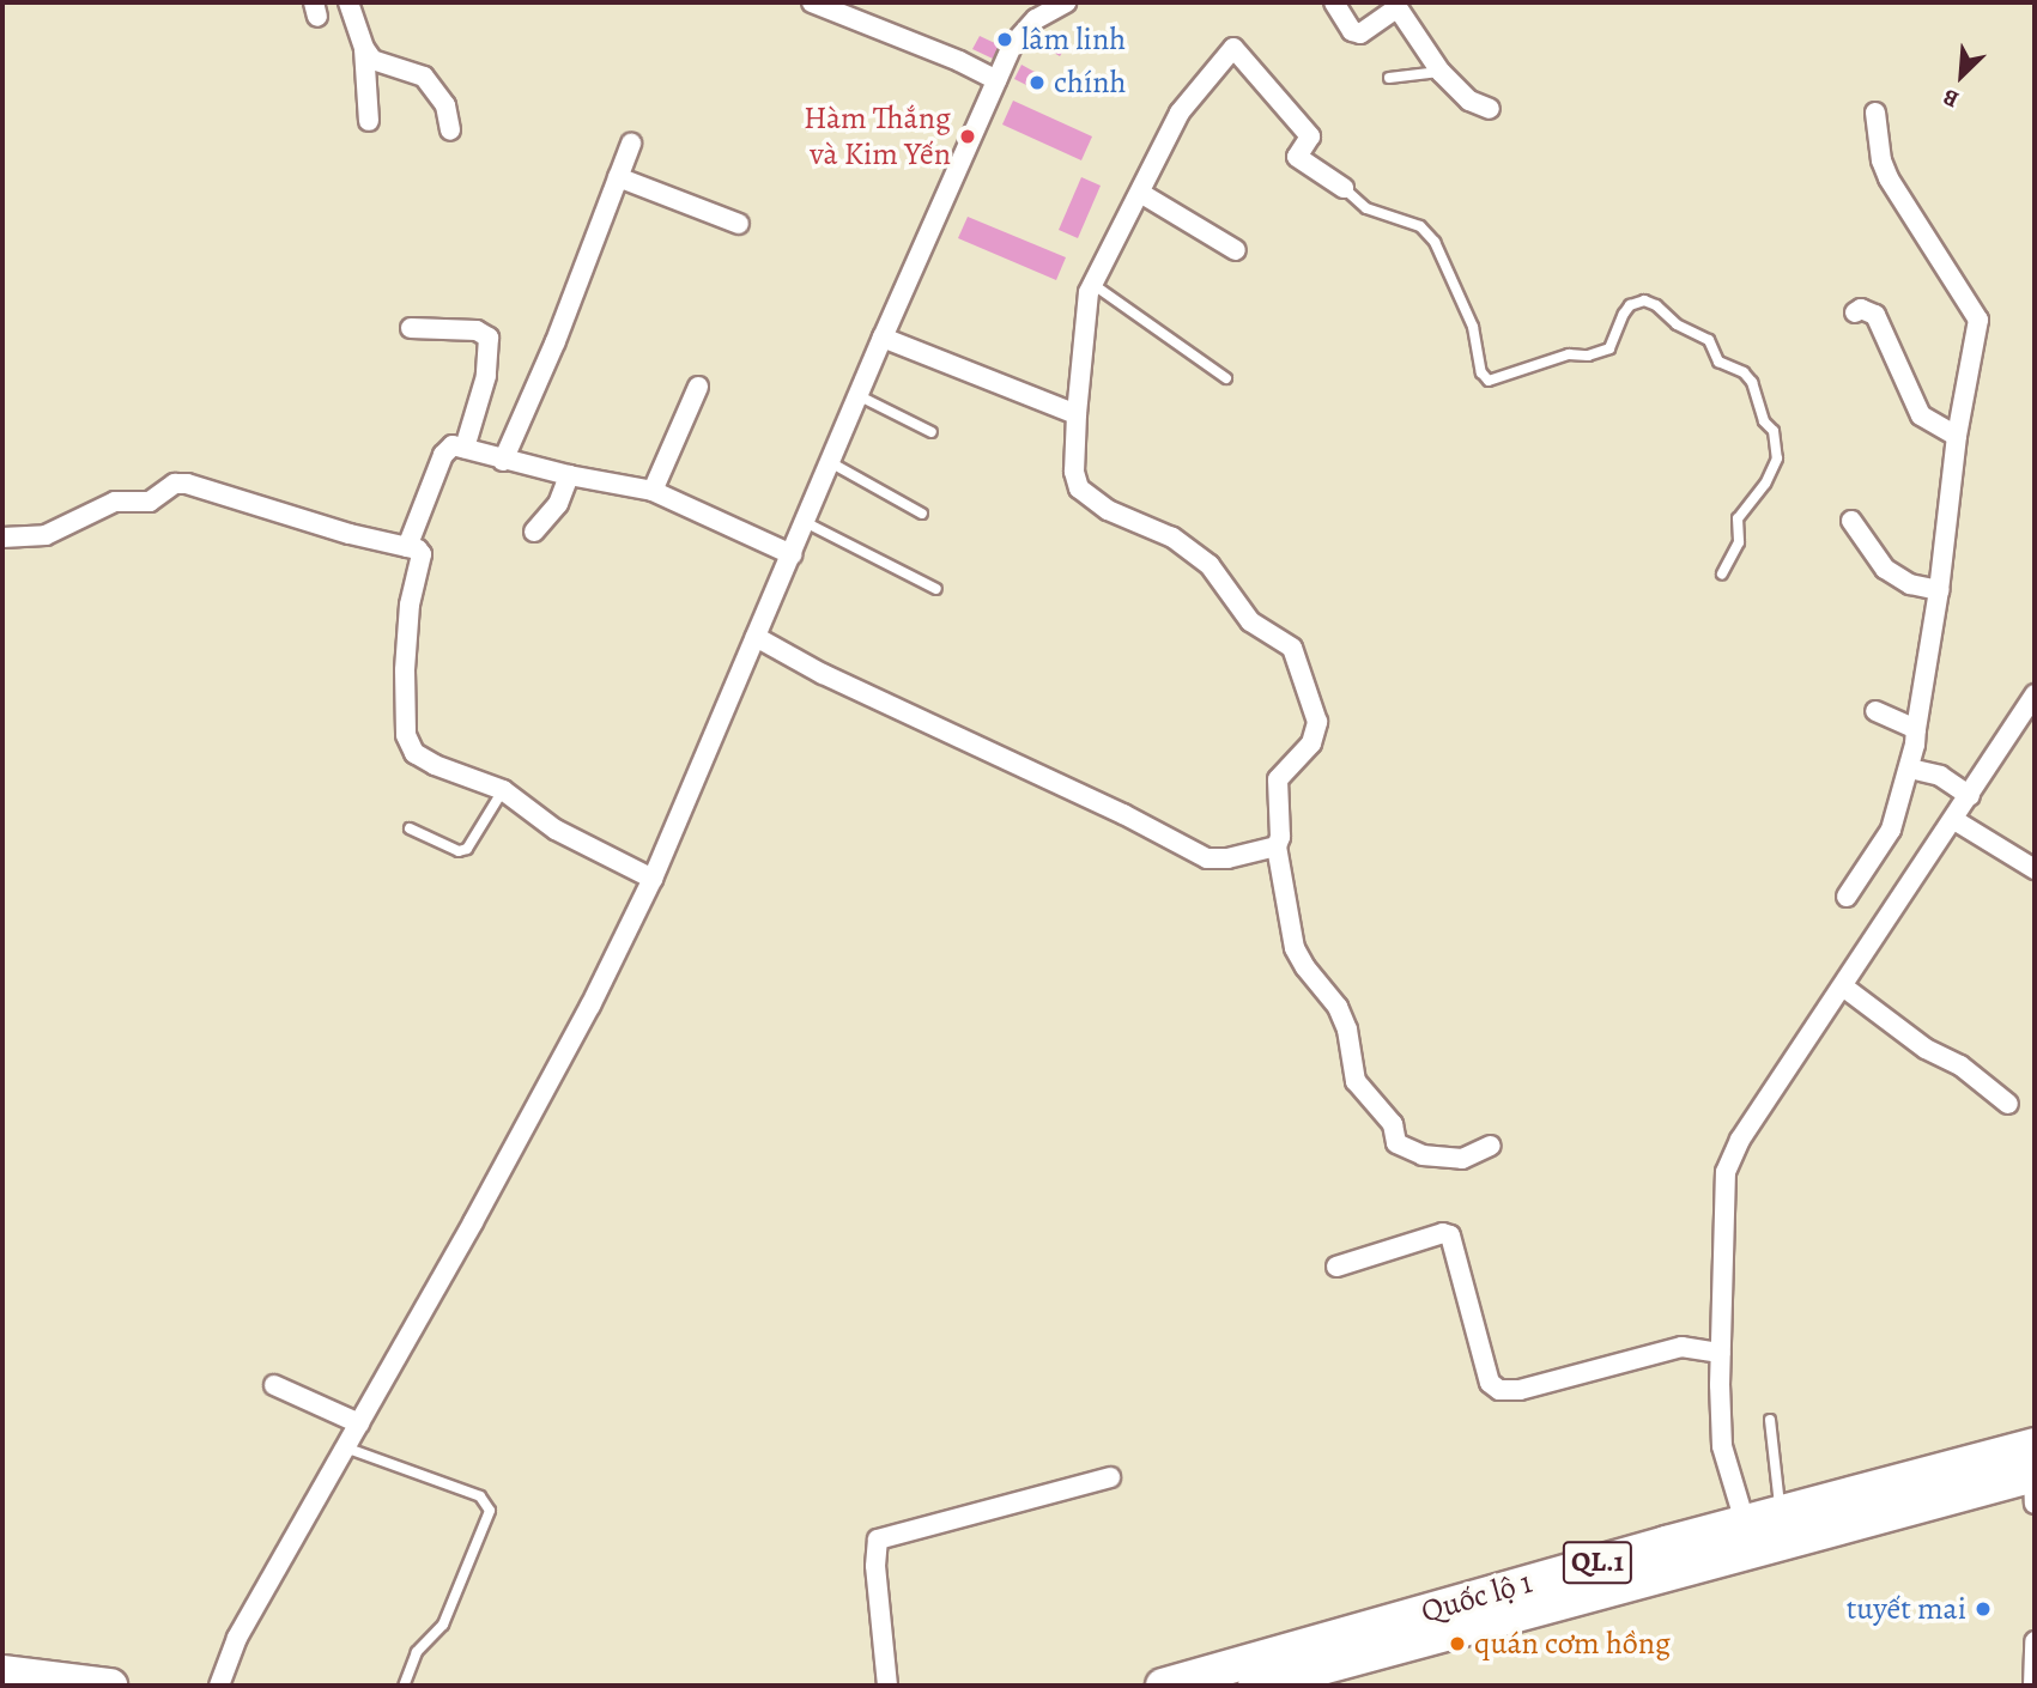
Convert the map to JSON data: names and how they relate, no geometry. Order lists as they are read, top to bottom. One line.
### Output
{"streets":{"highway":["QL.1","Quốc lộ 1"]},"places":["lâm linh","chính","Hàm Thắng và Kim Yến","tuyết mai","quán cơm hồng"],"north":"bottom left"}
